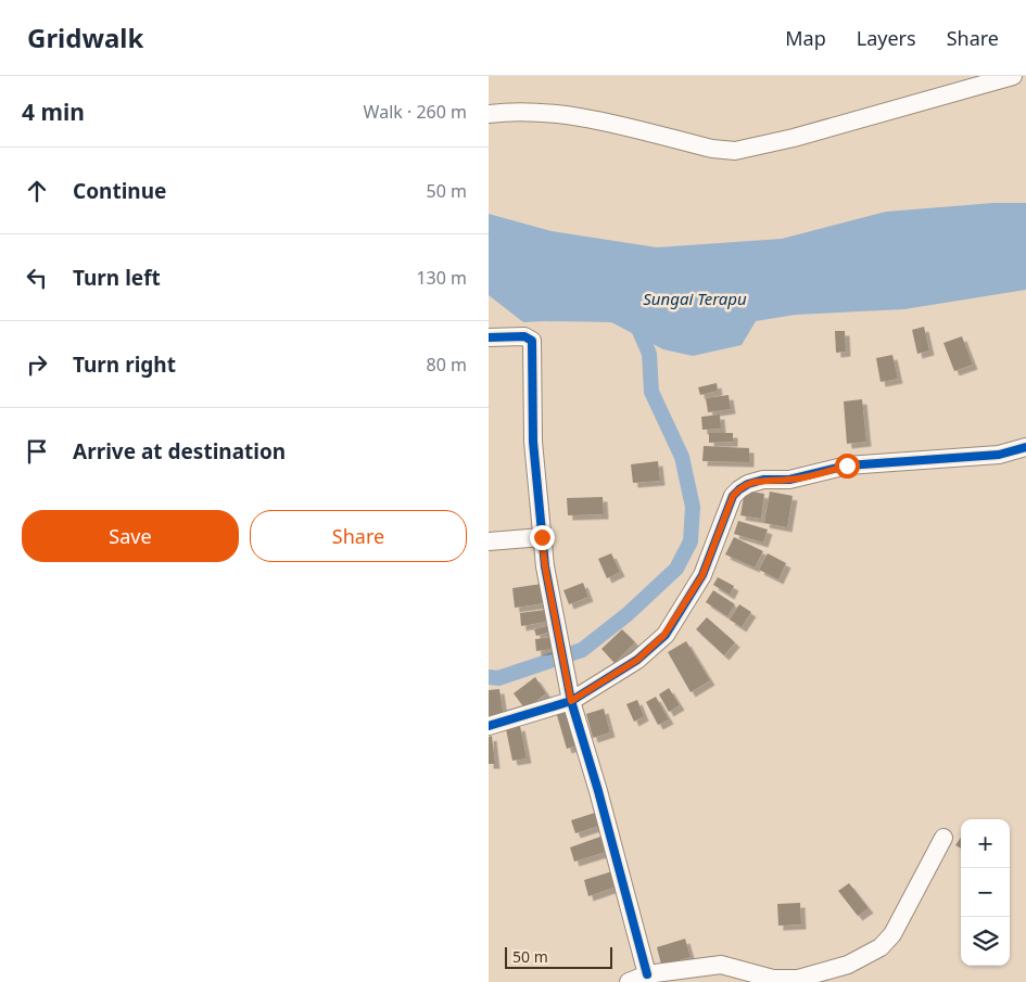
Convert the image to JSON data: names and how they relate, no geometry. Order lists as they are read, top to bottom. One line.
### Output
{"water":["Sungai Terapu"],"scale_bar":"50 m","page":{"header":"Gridwalk","nav":["Map","Layers","Share"],"heading":["4 min","Walk · 260 m"],"list":[["Continue","50 m"],["Turn left","130 m"],["Turn right","80 m"],"Arrive at destination"],"buttons":["Save","Share"],"map_buttons":["+","−"],"scale":"50 m"}}
